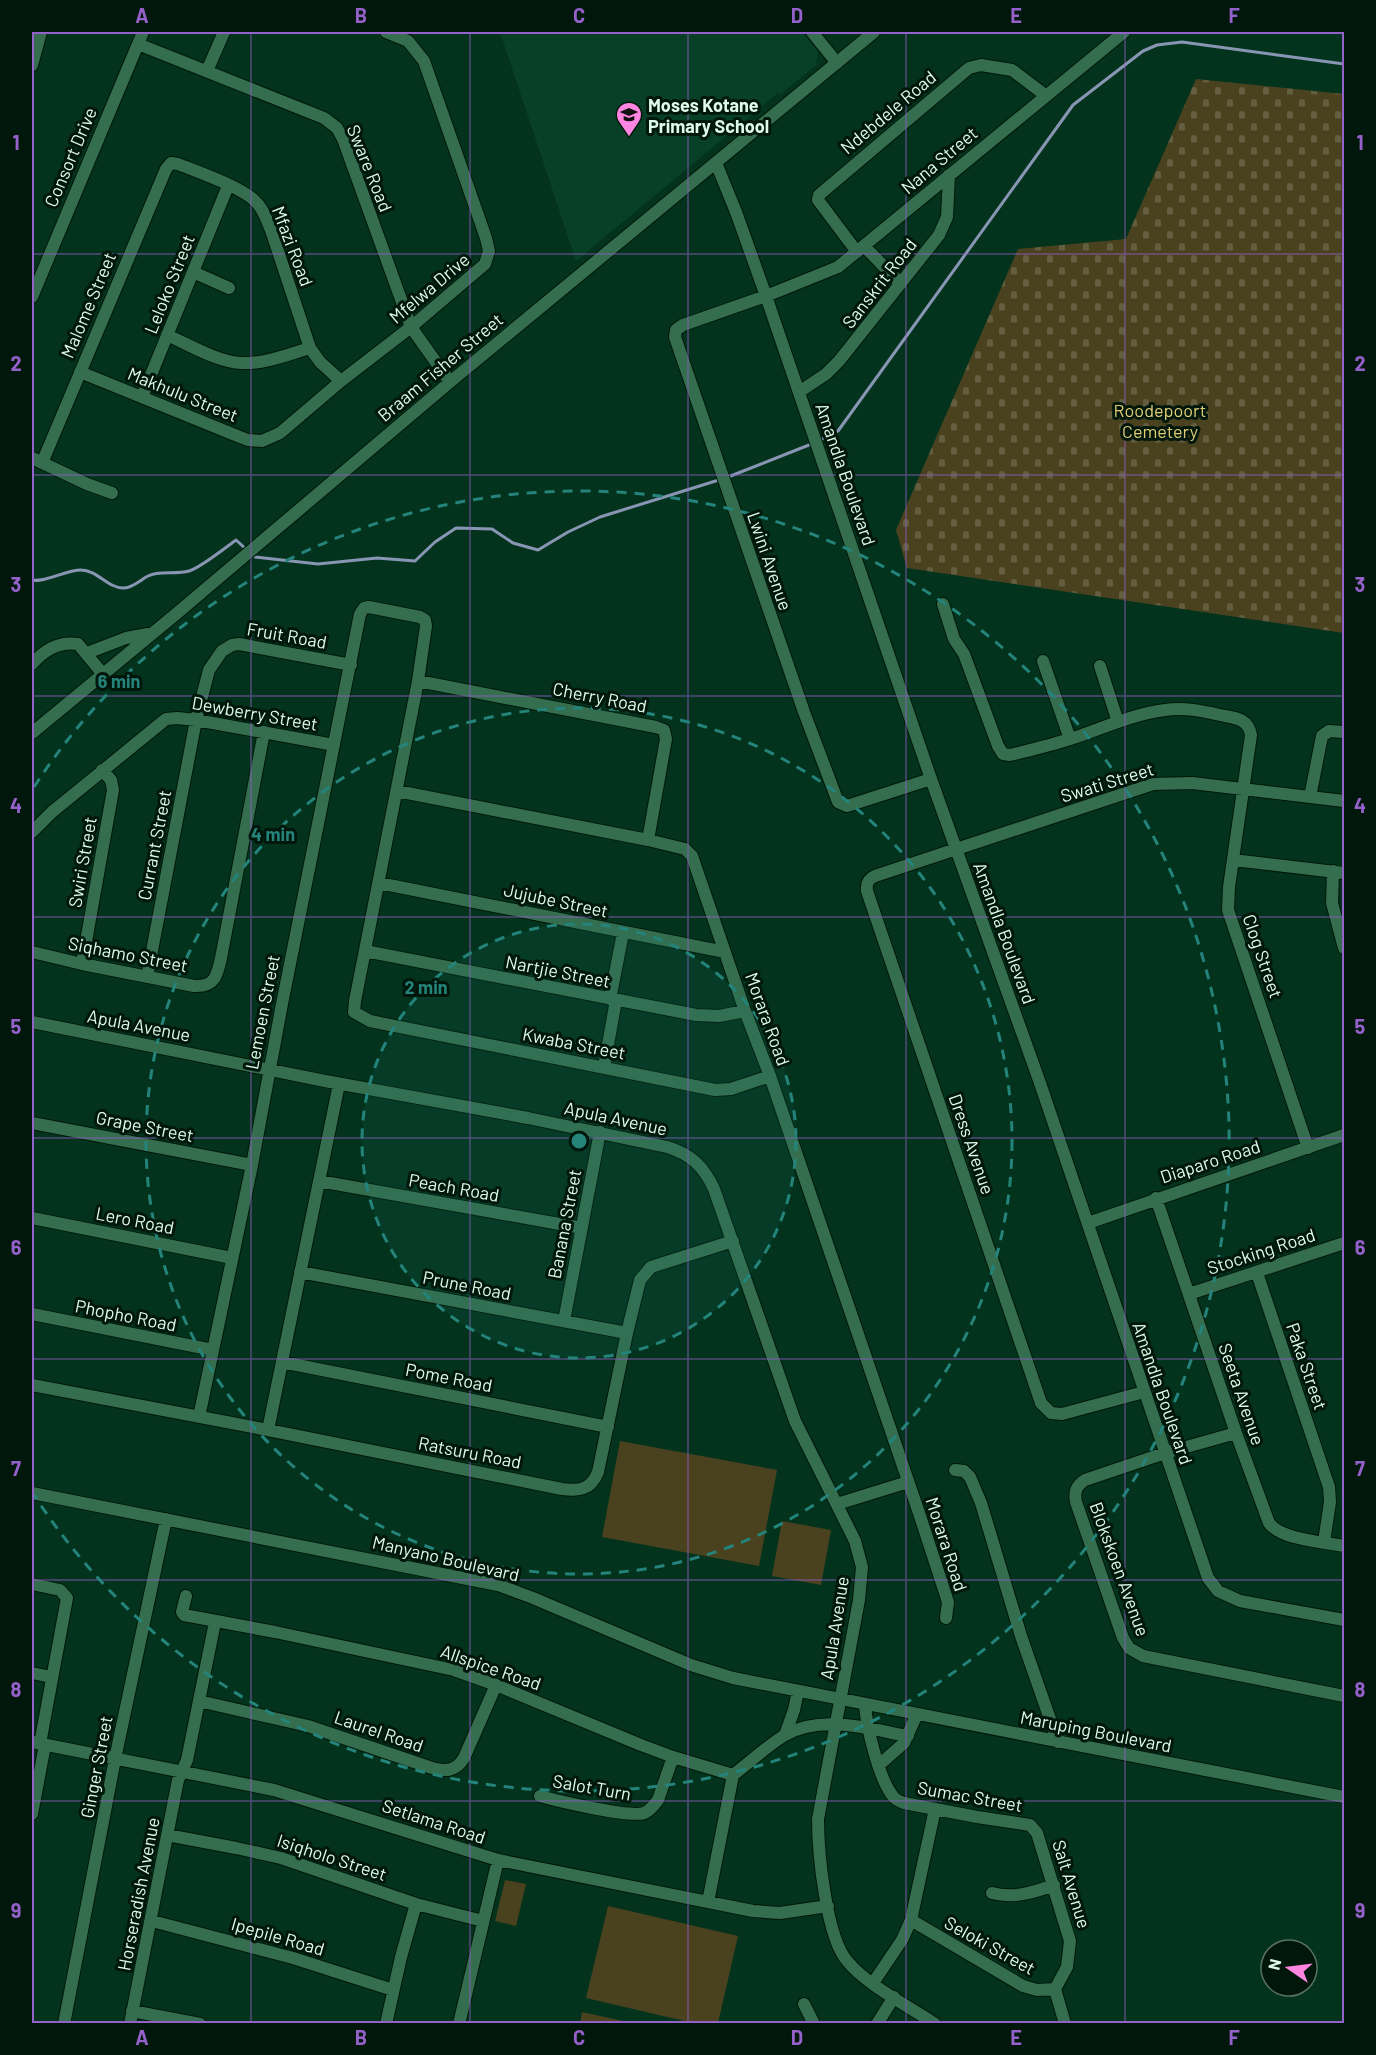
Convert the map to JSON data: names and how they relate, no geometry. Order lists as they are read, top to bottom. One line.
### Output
{"streets":{"street":["Ndebdele Road","Consort Drive","Nana Street","Sware Road","Mfazi Road","Sanskrit Road","Leloko Street","Mfelwa Drive","Malome Street","Braam Fisher Street","Makhulu Street","Amandla Boulevard","Lwini Avenue","Fruit Road","Cherry Road","Dewberry Street","Swati Street","Currant Street","Swiri Street","Jujube Street","Siqhamo Street","Clog Street","Nartjie Street","Lemoen Street","Morara Road","Apula Avenue","Kwaba Street","Grape Street","Dress Avenue","Diaparo Road","Peach Road","Lero Road","Banana Street","Stocking Road","Prune Road","Phopho Road","Paka Street","Pome Road","Seeta Avenue","Ratsuru Road","Manyano Boulevard","Blokskoen Avenue","Allspice Road","Laurel Road","Maruping Boulevard","Ginger Street","Salot Turn","Sumac Street","Setlama Road","Isiqholo Street","Salt Avenue","Horseradish Avenue","Ipepile Road","Seloki Street"]},"crossings":[["Ndebdele Road","Nana Street"],["Consort Drive","Sware Road"],["Nana Street","Sanskrit Road"],["Nana Street","Amandla Boulevard"],["Nana Street","Lwini Avenue"],["Sware Road","Mfelwa Drive"],["Sware Road","Braam Fisher Street"],["Mfazi Road","Leloko Street"],["Mfazi Road","Mfelwa Drive"],["Mfazi Road","Malome Street"],["Sanskrit Road","Amandla Boulevard"],["Leloko Street","Makhulu Street"],["Mfelwa Drive","Makhulu Street"],["Malome Street","Makhulu Street"],["Braam Fisher Street","Amandla Boulevard"],["Amandla Boulevard","Lwini Avenue"],["Amandla Boulevard","Swati Street"],["Amandla Boulevard","Dress Avenue"],["Amandla Boulevard","Diaparo Road"],["Amandla Boulevard","Blokskoen Avenue"],["Fruit Road","Dewberry Street"],["Fruit Road","Currant Street"],["Fruit Road","Lemoen Street"],["Cherry Road","Lemoen Street"],["Cherry Road","Morara Road"],["Dewberry Street","Currant Street"],["Dewberry Street","Swiri Street"],["Dewberry Street","Siqhamo Street"],["Dewberry Street","Lemoen Street"],["Swati Street","Clog Street"],["Swati Street","Dress Avenue"],["Currant Street","Siqhamo Street"],["Swiri Street","Siqhamo Street"],["Jujube Street","Morara Road"],["Clog Street","Diaparo Road"],["Nartjie Street","Morara Road"],["Nartjie Street","Kwaba Street"],["Lemoen Street","Apula Avenue"],["Lemoen Street","Grape Street"],["Lemoen Street","Lero Road"],["Lemoen Street","Phopho Road"],["Lemoen Street","Ratsuru Road"],["Morara Road","Apula Avenue"],["Morara Road","Kwaba Street"],["Apula Avenue","Banana Street"],["Apula Avenue","Ratsuru Road"],["Apula Avenue","Manyano Boulevard"],["Apula Avenue","Maruping Boulevard"],["Apula Avenue","Setlama Road"],["Diaparo Road","Seeta Avenue"],["Peach Road","Banana Street"],["Banana Street","Prune Road"],["Stocking Road","Paka Street"],["Stocking Road","Seeta Avenue"],["Prune Road","Ratsuru Road"],["Paka Street","Seeta Avenue"],["Pome Road","Ratsuru Road"],["Seeta Avenue","Blokskoen Avenue"],["Manyano Boulevard","Maruping Boulevard"],["Manyano Boulevard","Ginger Street"],["Allspice Road","Laurel Road"],["Allspice Road","Salot Turn"],["Ginger Street","Setlama Road"],["Sumac Street","Salt Avenue"],["Setlama Road","Horseradish Avenue"],["Isiqholo Street","Horseradish Avenue"],["Salt Avenue","Seloki Street"],["Horseradish Avenue","Ipepile Road"]],"parks":["Roodepoort Cemetery"],"places":{"school or university":["Moses Kotane Primary School"]},"north":"left","grid":{"columns":["A","B","C","D","E","F"],"rows":["1","2","3","4","5","6","7","8","9"]},"rings":["6 min","4 min","2 min"]}
